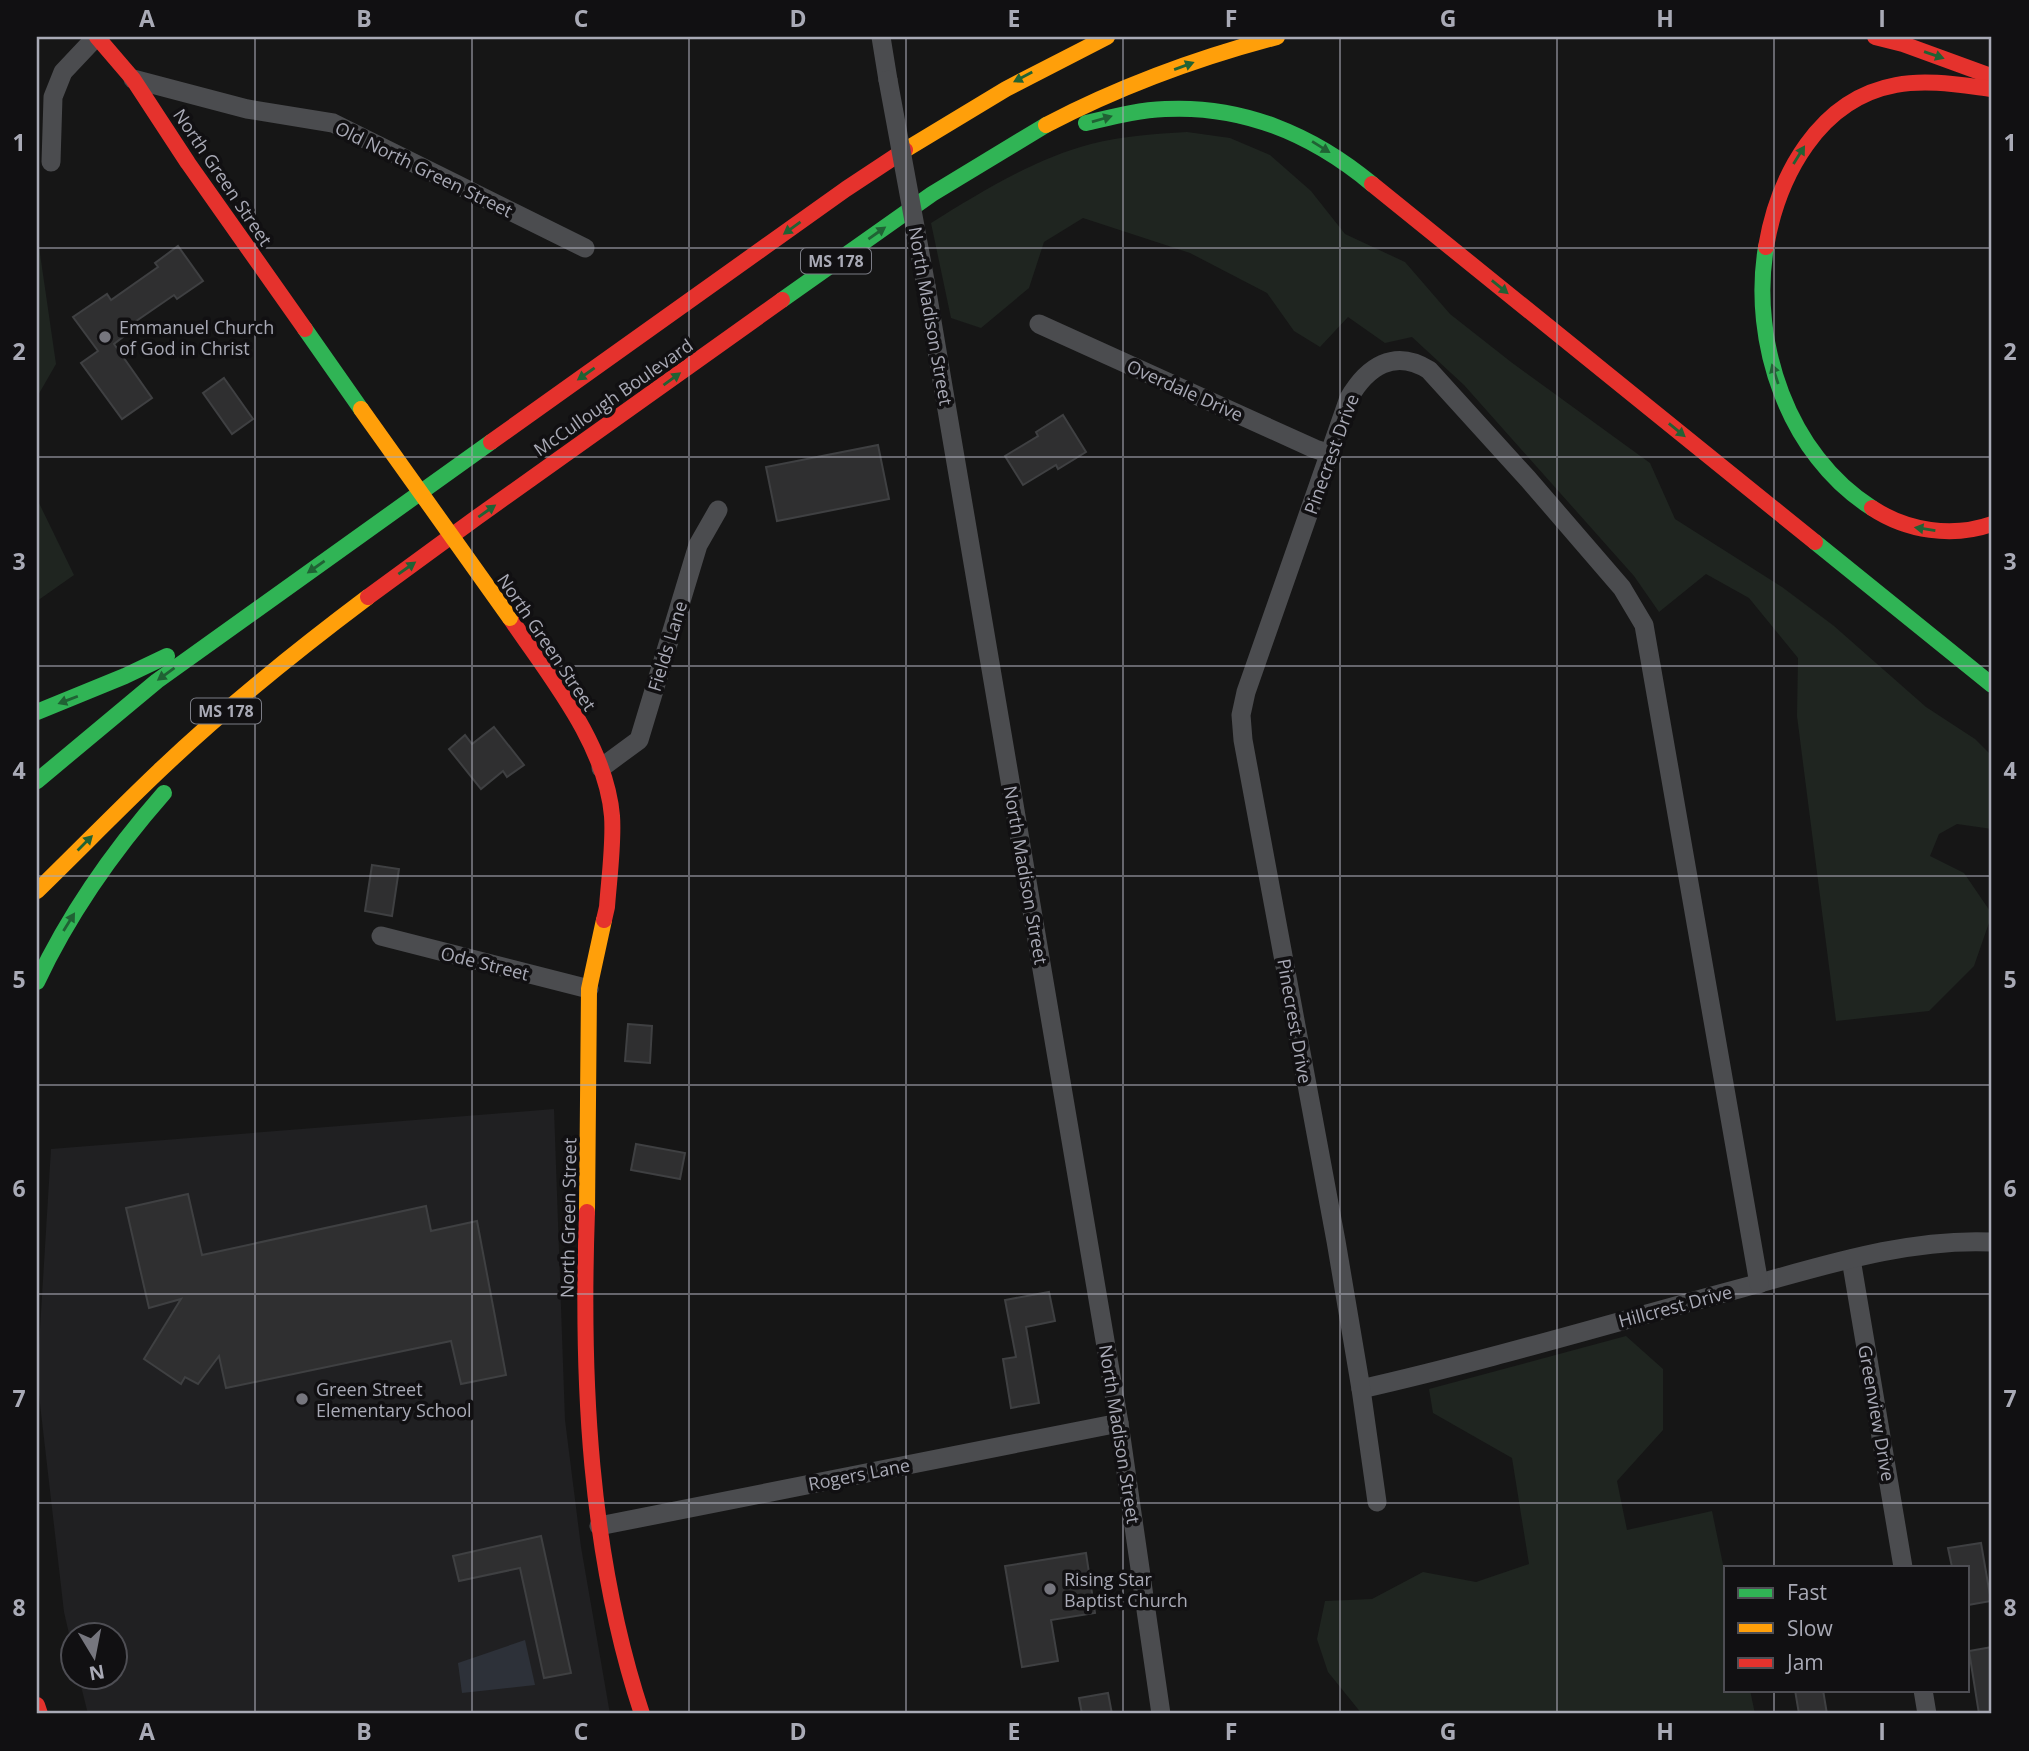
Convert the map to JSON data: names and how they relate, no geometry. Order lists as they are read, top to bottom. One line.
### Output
{"streets":{"main road":["North Green Street","MS 178","McCullough Boulevard"],"street":["Old North Green Street","North Madison Street","Overdale Drive","Pinecrest Drive","Fields Lane","Ode Street","Hillcrest Drive","Greenview Drive","Rogers Lane"]},"crossings":[["Old North Green Street","North Green Street"],["North Green Street","Fields Lane"],["North Green Street","Ode Street"],["North Green Street","Rogers Lane"],["North Madison Street","Rogers Lane"],["Overdale Drive","Pinecrest Drive"],["Pinecrest Drive","Hillcrest Drive"],["Hillcrest Drive","Greenview Drive"]],"places":["Emmanuel Church of God in Christ","Green Street Elementary School","Rising Star Baptist Church"],"legend":["Fast","Slow","Jam"],"north":"bottom","grid":{"columns":["A","B","C","D","E","F","G","H","I"],"rows":["1","2","3","4","5","6","7","8"]}}
